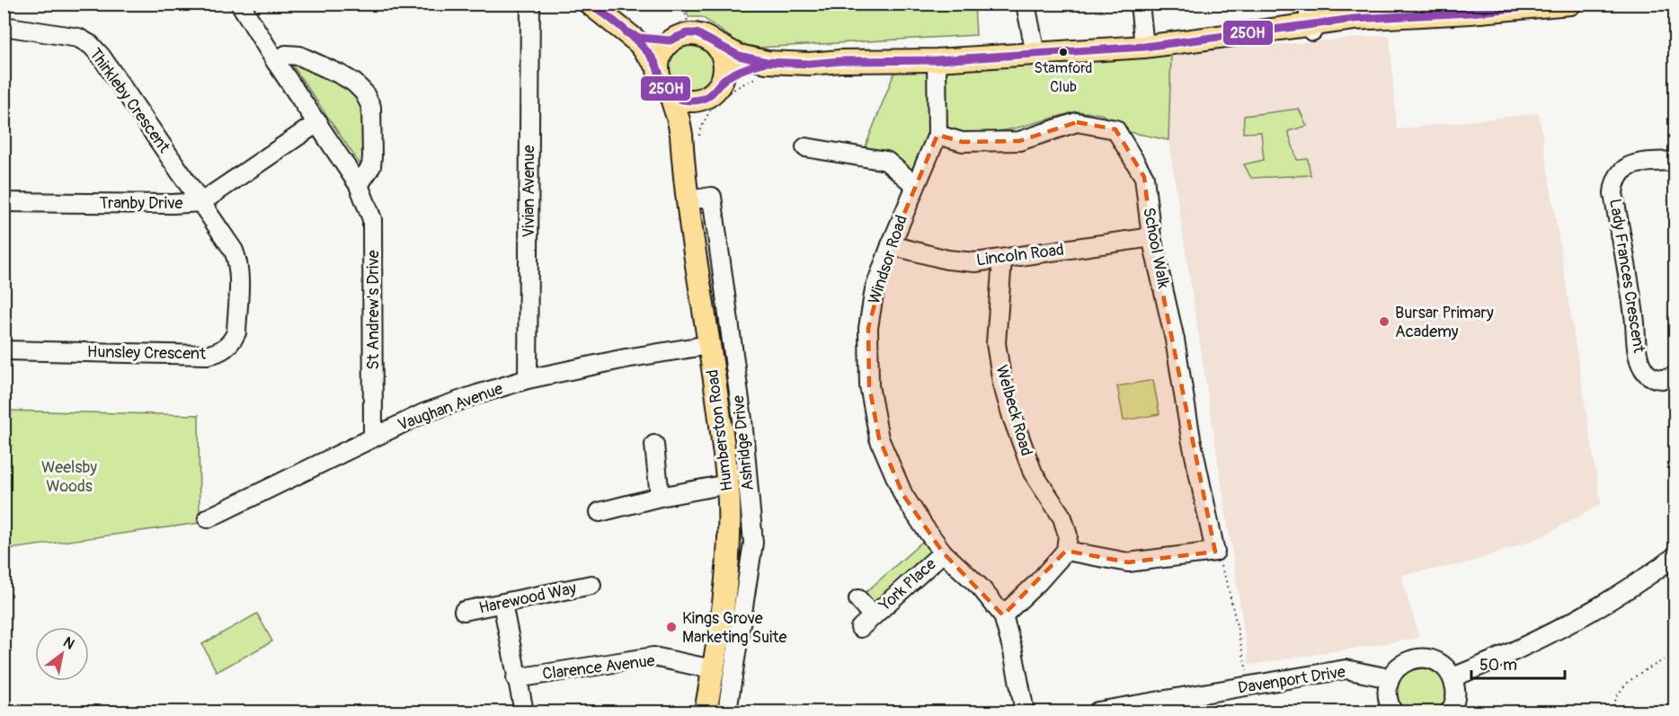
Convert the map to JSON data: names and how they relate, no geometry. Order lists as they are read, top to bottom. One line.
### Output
{"streets":{"main road":["Humberston Road"],"street":["Thirkleby Crescent","Vivian Avenue","Tranby Drive","School Walk","Lincoln Road","Windsor Road","Lady Frances Crescent","St Andrew's Drive","Hunsley Crescent","Vaughan Avenue","Welbeck Road","Ashridge Drive","York Place","Harewood Way","Clarence Avenue","Davenport Drive"]},"crossings":[["Thirkleby Crescent","Tranby Drive"],["Thirkleby Crescent","Hunsley Crescent"],["Vivian Avenue","Vaughan Avenue"],["Tranby Drive","St Andrew's Drive"],["Tranby Drive","Hunsley Crescent"],["School Walk","Lincoln Road"],["School Walk","Windsor Road"],["Lincoln Road","Windsor Road"],["Lincoln Road","Welbeck Road"],["Windsor Road","York Place"],["St Andrew's Drive","Vaughan Avenue"],["Vaughan Avenue","Humberston Road"],["Humberston Road","Ashridge Drive"],["Humberston Road","Clarence Avenue"]],"parks":["Weelsby Woods"],"places":["Stamford Club","Bursar Primary Academy","Kings Grove Marketing Suite"],"lines":["transit line 250H"],"scale_bar":"50 m","north":"top right"}
